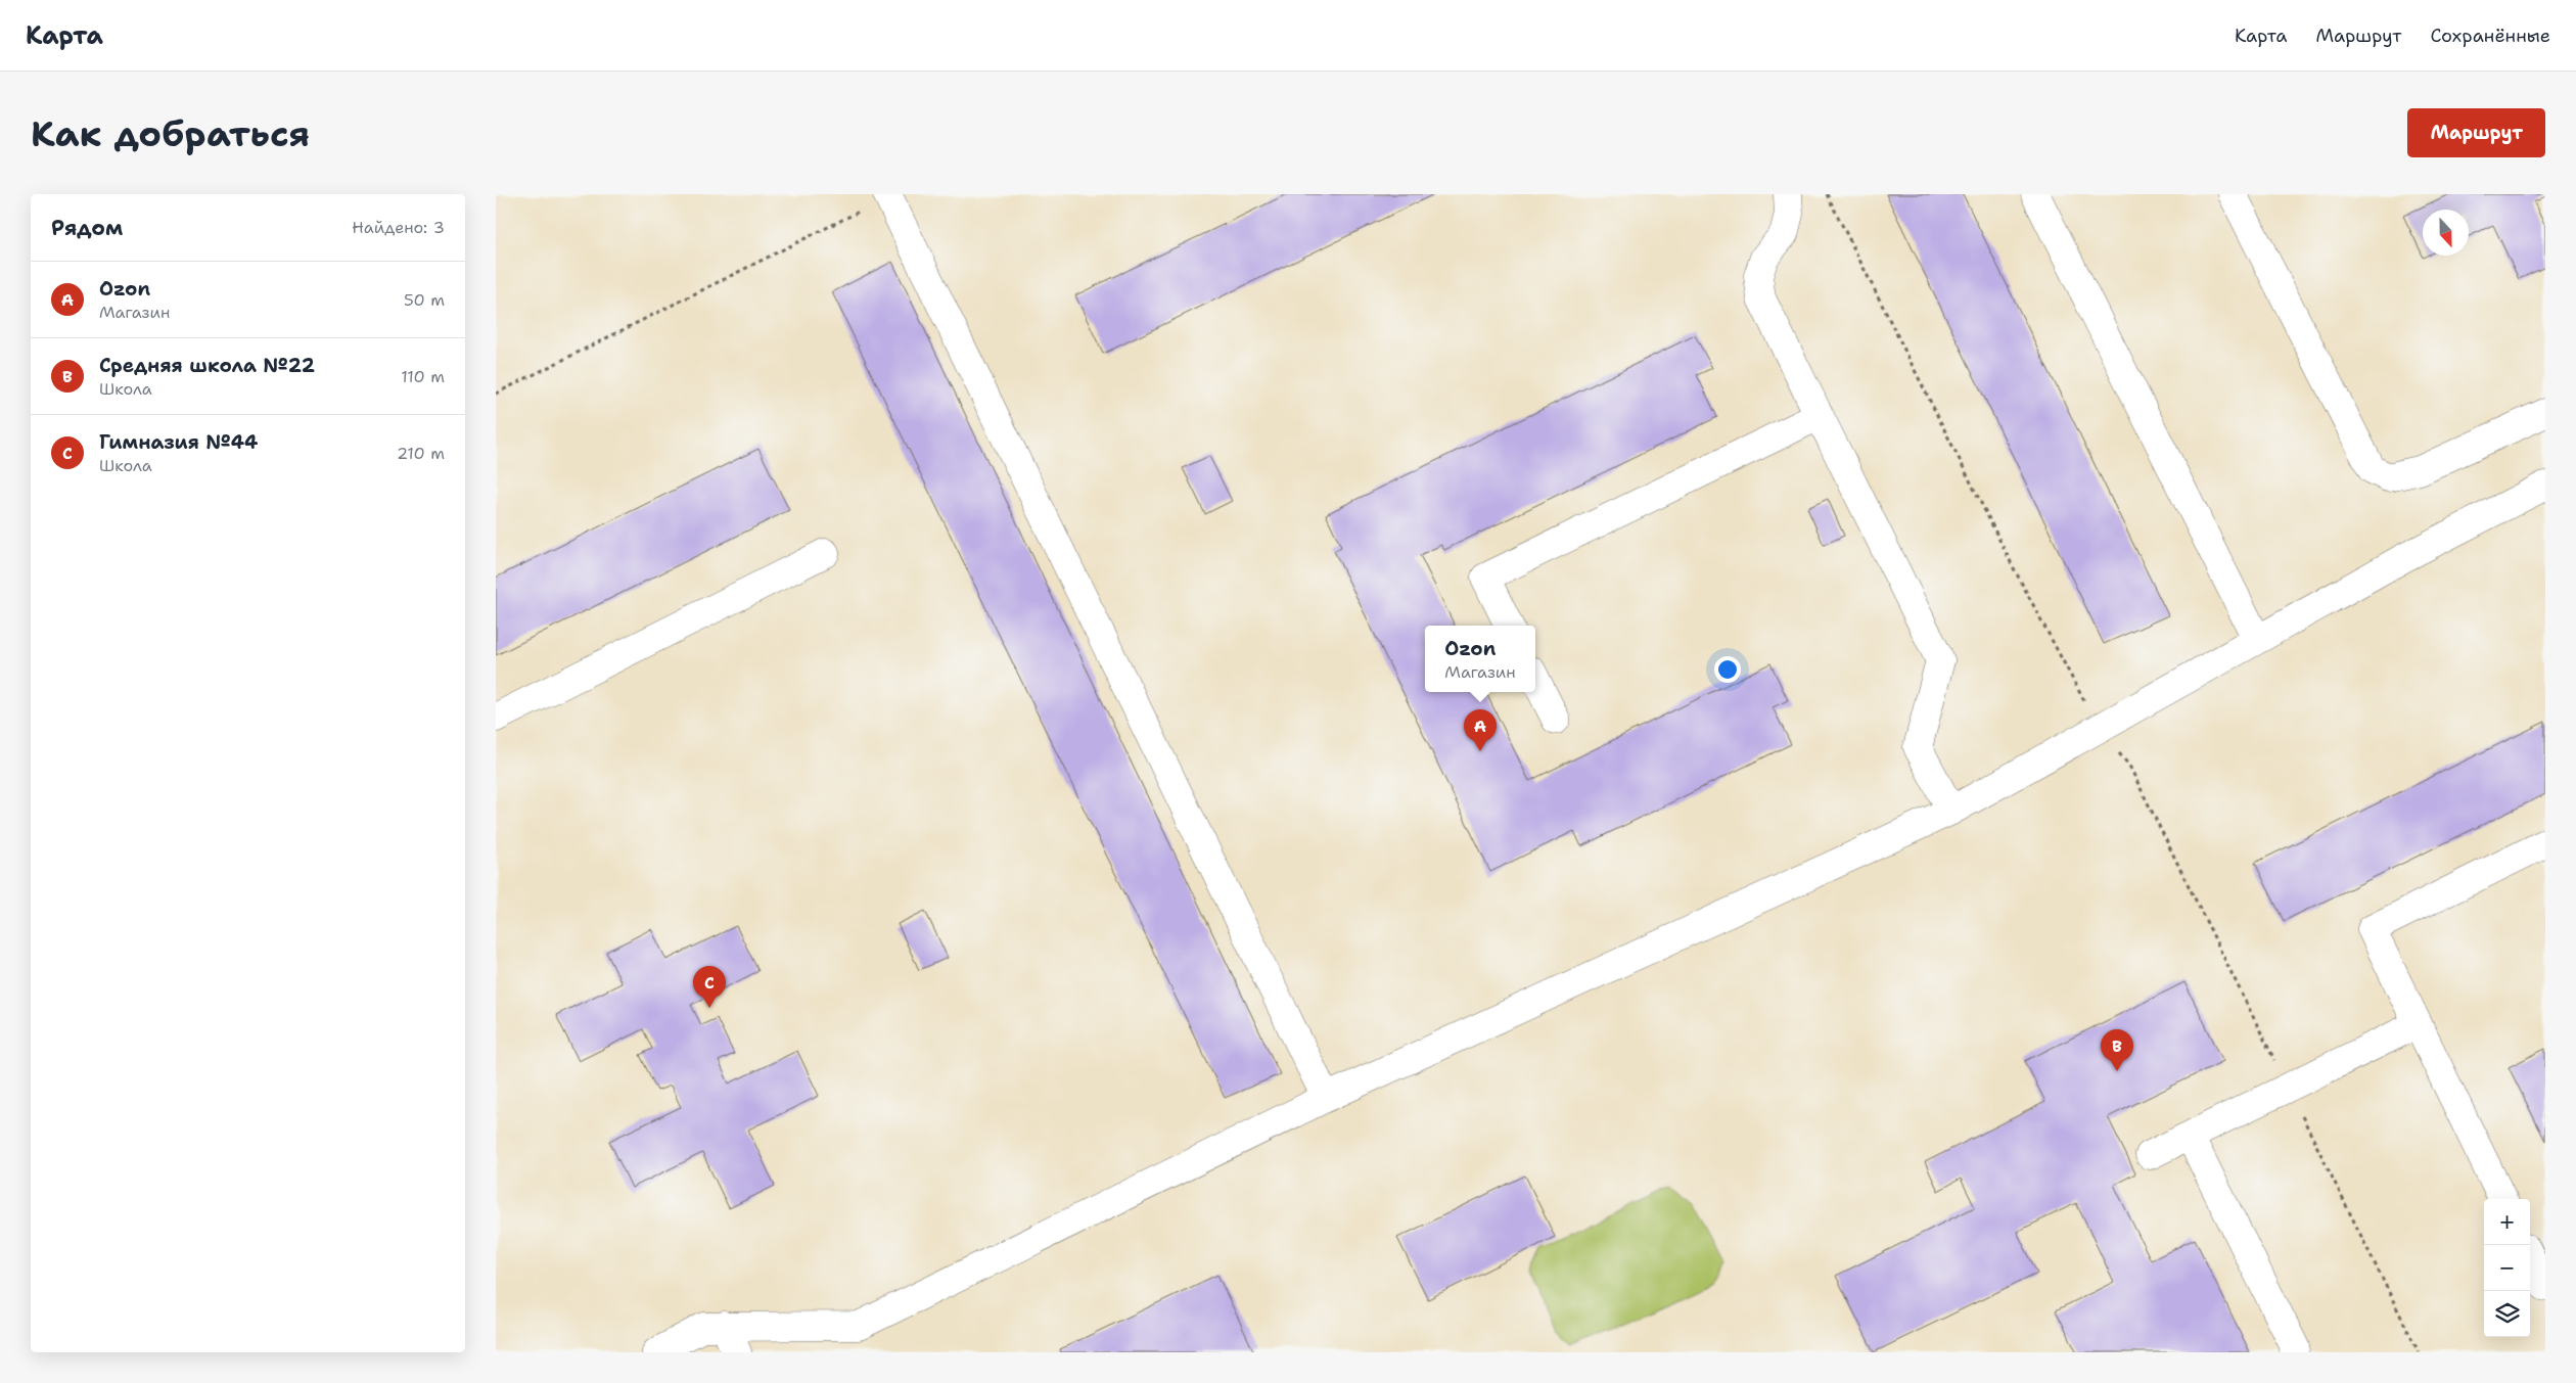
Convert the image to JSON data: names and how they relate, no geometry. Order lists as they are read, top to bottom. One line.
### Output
{"north":"bottom","page":{"header":"Карта","nav":["Карта","Маршрут","Сохранённые"],"buttons":"Маршрут","title":"Как добраться","heading":["Рядом","Найдено: 3"],"list":[{"mark":"A","name":"Ozon","note":"Магазин","value":"50 m"},{"mark":"B","name":"Средняя школа №22","note":"Школа","value":"110 m"},{"mark":"C","name":"Гимназия №44","note":"Школа","value":"210 m"}],"popup":["Ozon","Магазин"],"pins":["A","C","B"],"map_buttons":["+","−"]}}
